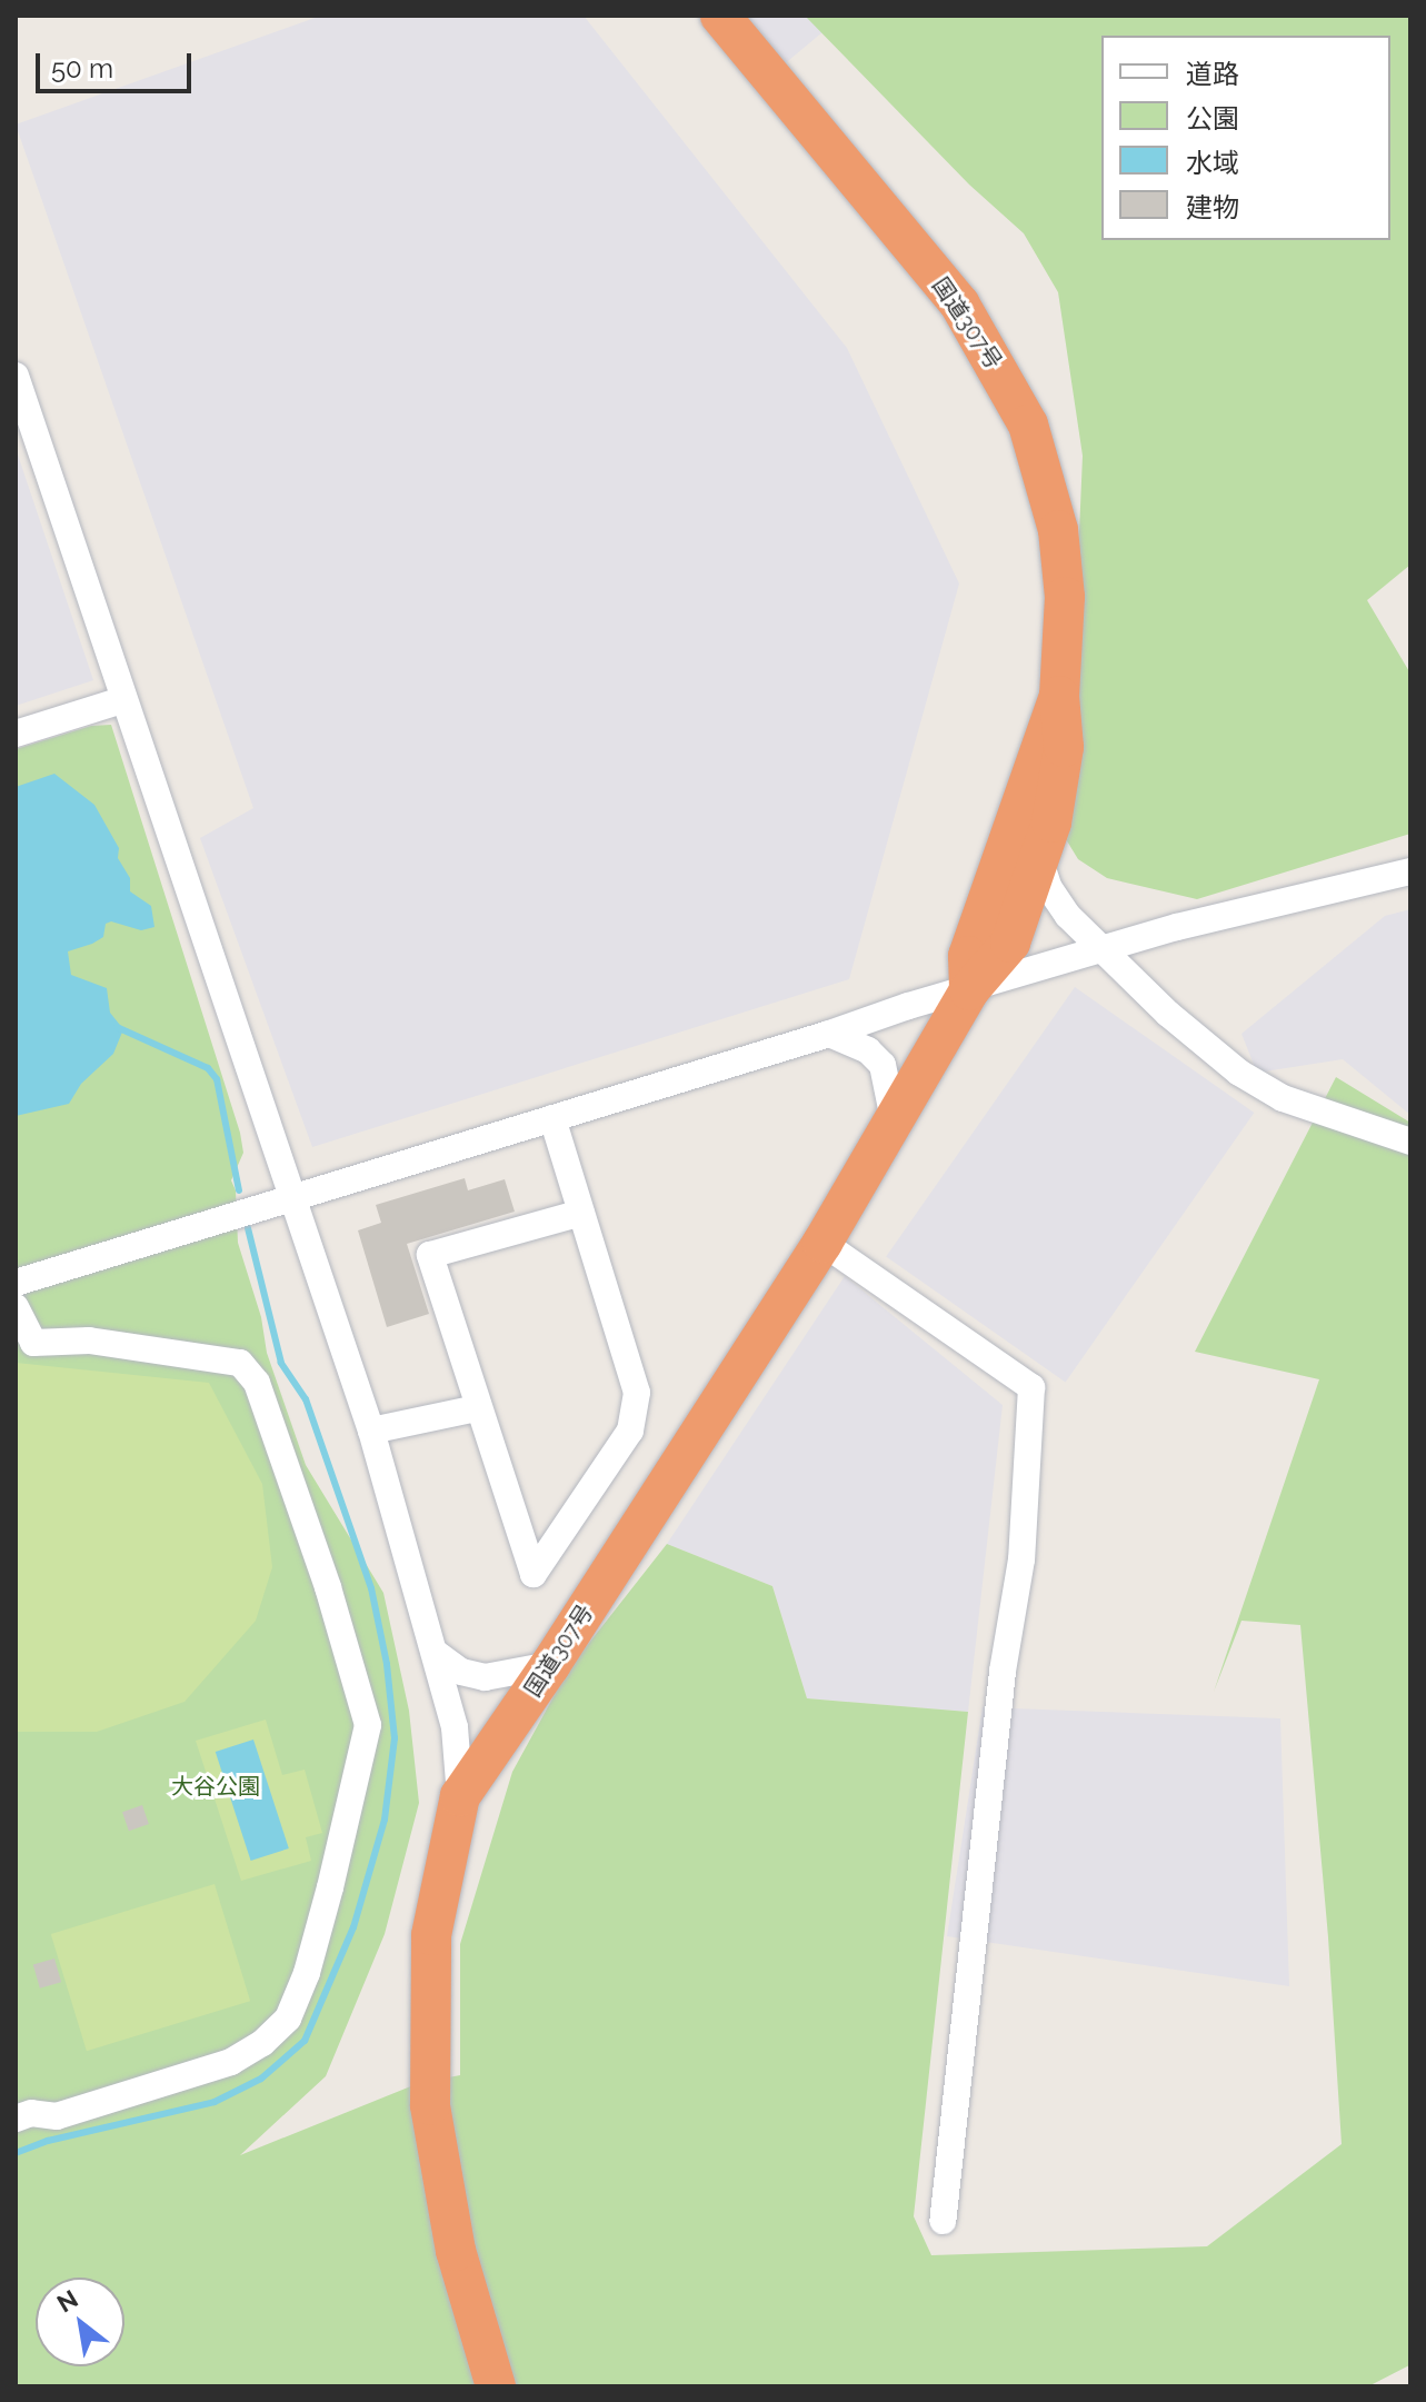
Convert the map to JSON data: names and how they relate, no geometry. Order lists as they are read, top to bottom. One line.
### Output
{"streets":{"highway":["国道307号"]},"parks":["大谷公園"],"legend":["道路","公園","水域","建物"],"scale_bar":"50 m","north":"top left"}
